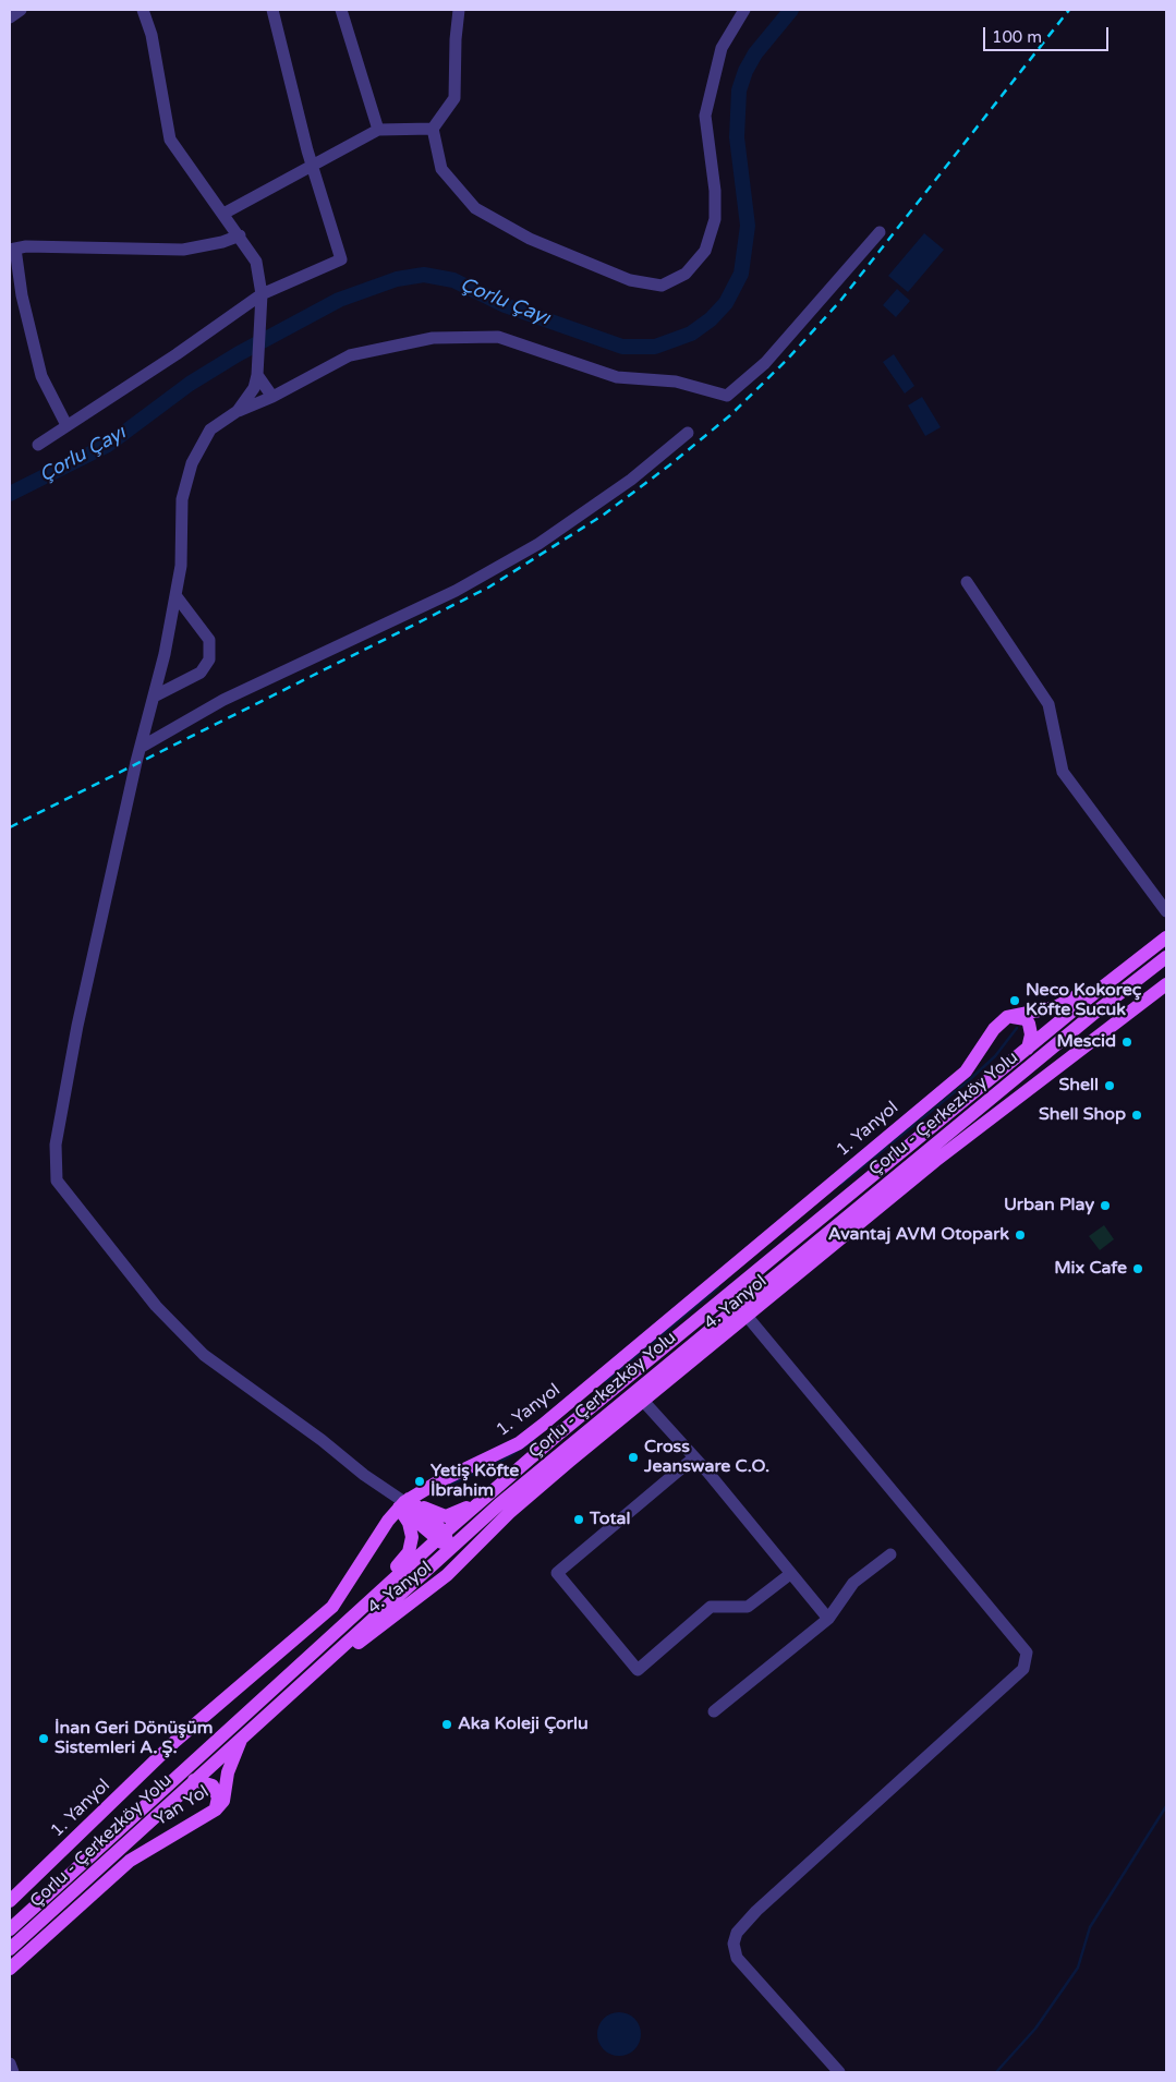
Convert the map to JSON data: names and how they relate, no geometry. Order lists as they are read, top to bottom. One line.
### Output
{"streets":{"main road":["Çorlu - Çerkezköy Yolu","1. Yanyol","4. Yanyol","Yan Yol"]},"crossings":[["Çorlu - Çerkezköy Yolu","4. Yanyol"],["Çorlu - Çerkezköy Yolu","Yan Yol"]],"water":["Çorlu Çayı"],"places":["Neco Kokoreç Köfte Sucuk","Mescid","Shell","Shell Shop","Urban Play","Avantaj AVM Otopark","Mix Cafe","Cross Jeansware C.O.","Yetiş Köfte İbrahim","Total","Aka Koleji Çorlu","İnan Geri Dönüşüm Sistemleri A. Ş."],"scale_bar":"100 m"}
